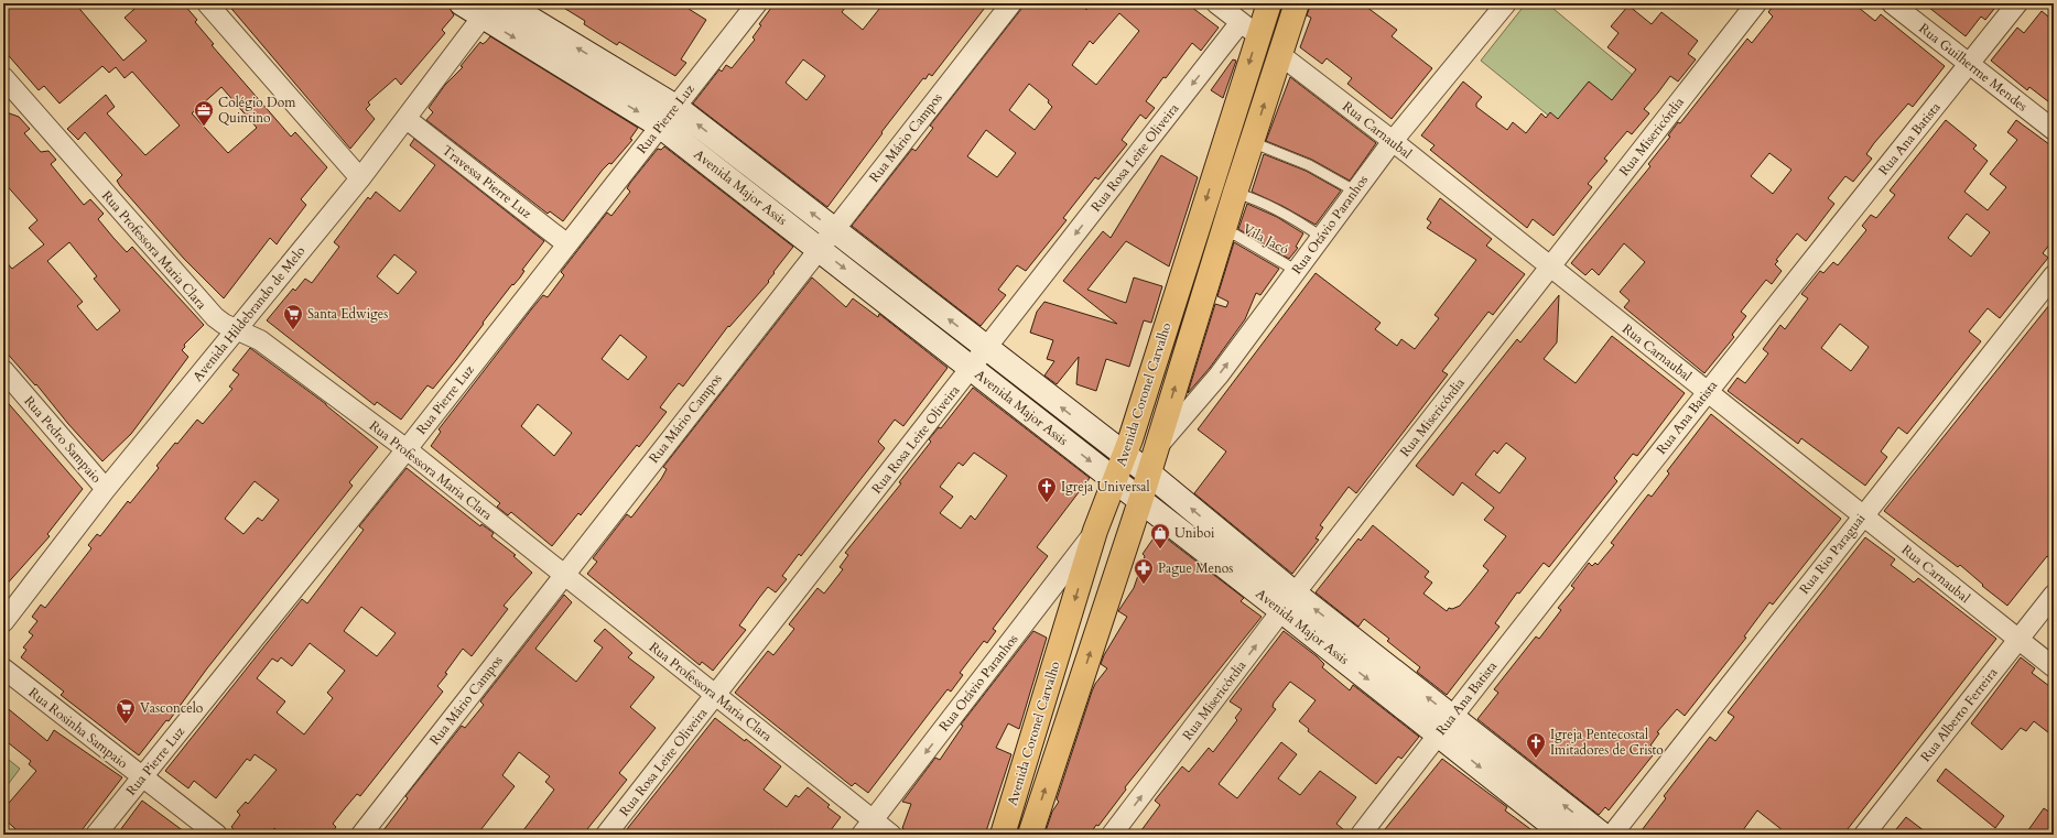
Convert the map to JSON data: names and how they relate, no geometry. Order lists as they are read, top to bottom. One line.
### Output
{"streets":{"main road":["Avenida Coronel Carvalho"],"street":["Rua Guilherme Mendes","Rua Pierre Luz","Rua Carnaubal","Rua Misericórdia","Rua Mário Campos","Rua Ana Batista","Rua Rosa Leite Oliveira","Travessa Pierre Luz","Avenida Major Assis","Rua Otávio Paranhos","Rua Professora Maria Clara","Avenida Hildebrando de Melo","Rua Pedro Sampaio","Rua Rio Paraguai","Rua Alberto Ferreira","Rua Rosinha Sampaio"],"lane":["Vila Jacó"]},"crossings":[["Rua Guilherme Mendes","Rua Ana Batista"],["Rua Pierre Luz","Travessa Pierre Luz"],["Rua Pierre Luz","Avenida Major Assis"],["Rua Pierre Luz","Rua Professora Maria Clara"],["Rua Pierre Luz","Rua Rosinha Sampaio"],["Rua Carnaubal","Rua Misericórdia"],["Rua Carnaubal","Rua Ana Batista"],["Rua Carnaubal","Rua Otávio Paranhos"],["Rua Carnaubal","Avenida Coronel Carvalho"],["Rua Carnaubal","Rua Rio Paraguai"],["Rua Carnaubal","Rua Alberto Ferreira"],["Rua Misericórdia","Avenida Major Assis"],["Rua Mário Campos","Avenida Major Assis"],["Rua Mário Campos","Rua Professora Maria Clara"],["Rua Ana Batista","Avenida Major Assis"],["Rua Rosa Leite Oliveira","Avenida Major Assis"],["Rua Rosa Leite Oliveira","Rua Professora Maria Clara"],["Rua Rosa Leite Oliveira","Avenida Coronel Carvalho"],["Travessa Pierre Luz","Avenida Hildebrando de Melo"],["Avenida Major Assis","Avenida Hildebrando de Melo"],["Avenida Major Assis","Avenida Coronel Carvalho"],["Rua Otávio Paranhos","Vila Jacó"],["Rua Otávio Paranhos","Rua Professora Maria Clara"],["Rua Otávio Paranhos","Avenida Coronel Carvalho"],["Vila Jacó","Avenida Coronel Carvalho"],["Rua Professora Maria Clara","Avenida Hildebrando de Melo"],["Avenida Hildebrando de Melo","Rua Pedro Sampaio"]],"one_way":["Rua Rosa Leite Oliveira"],"places":{"office":["Colégio Dom Quintino"],"supermarket":["Santa Edwiges","Vasconcelo"],"church":["Igreja Universal","Igreja Pentecostal Imitadores de Cristo"],"shop":["Uniboi"],"pharmacy":["Pague Menos"]}}
